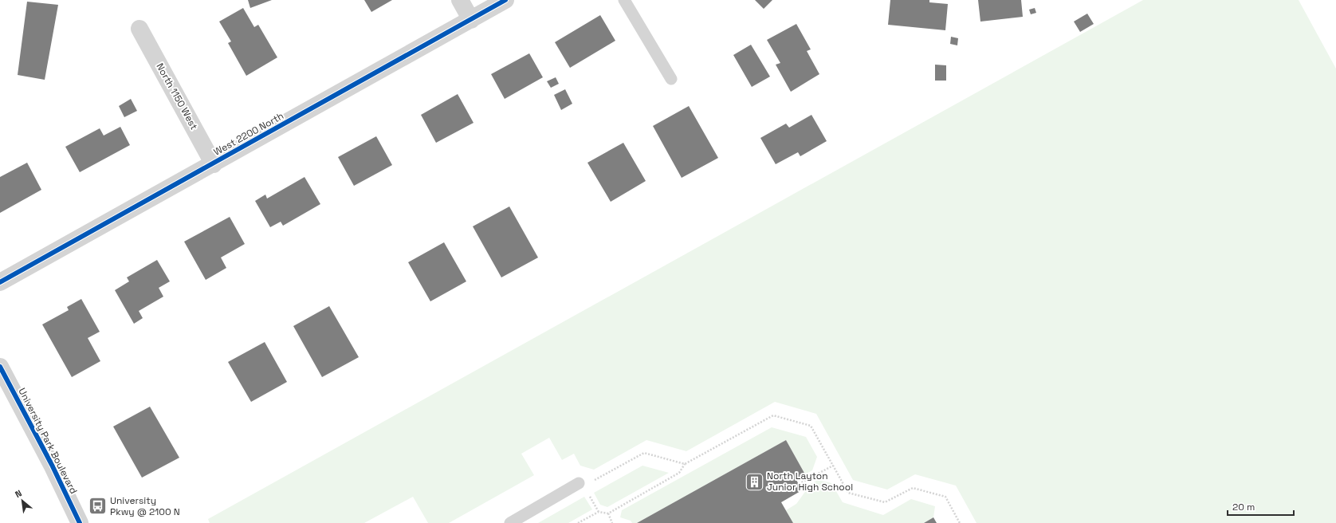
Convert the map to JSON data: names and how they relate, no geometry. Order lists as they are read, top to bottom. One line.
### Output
{"streets":{"street":["North 1150 West","West 2200 North","University Park Boulevard"]},"crossings":[["North 1150 West","West 2200 North"]],"places":{"building":["North Layton Junior High School"],"bus stop":["University Pkwy @ 2100 N"]},"scale_bar":"20 m","north":"top left"}
